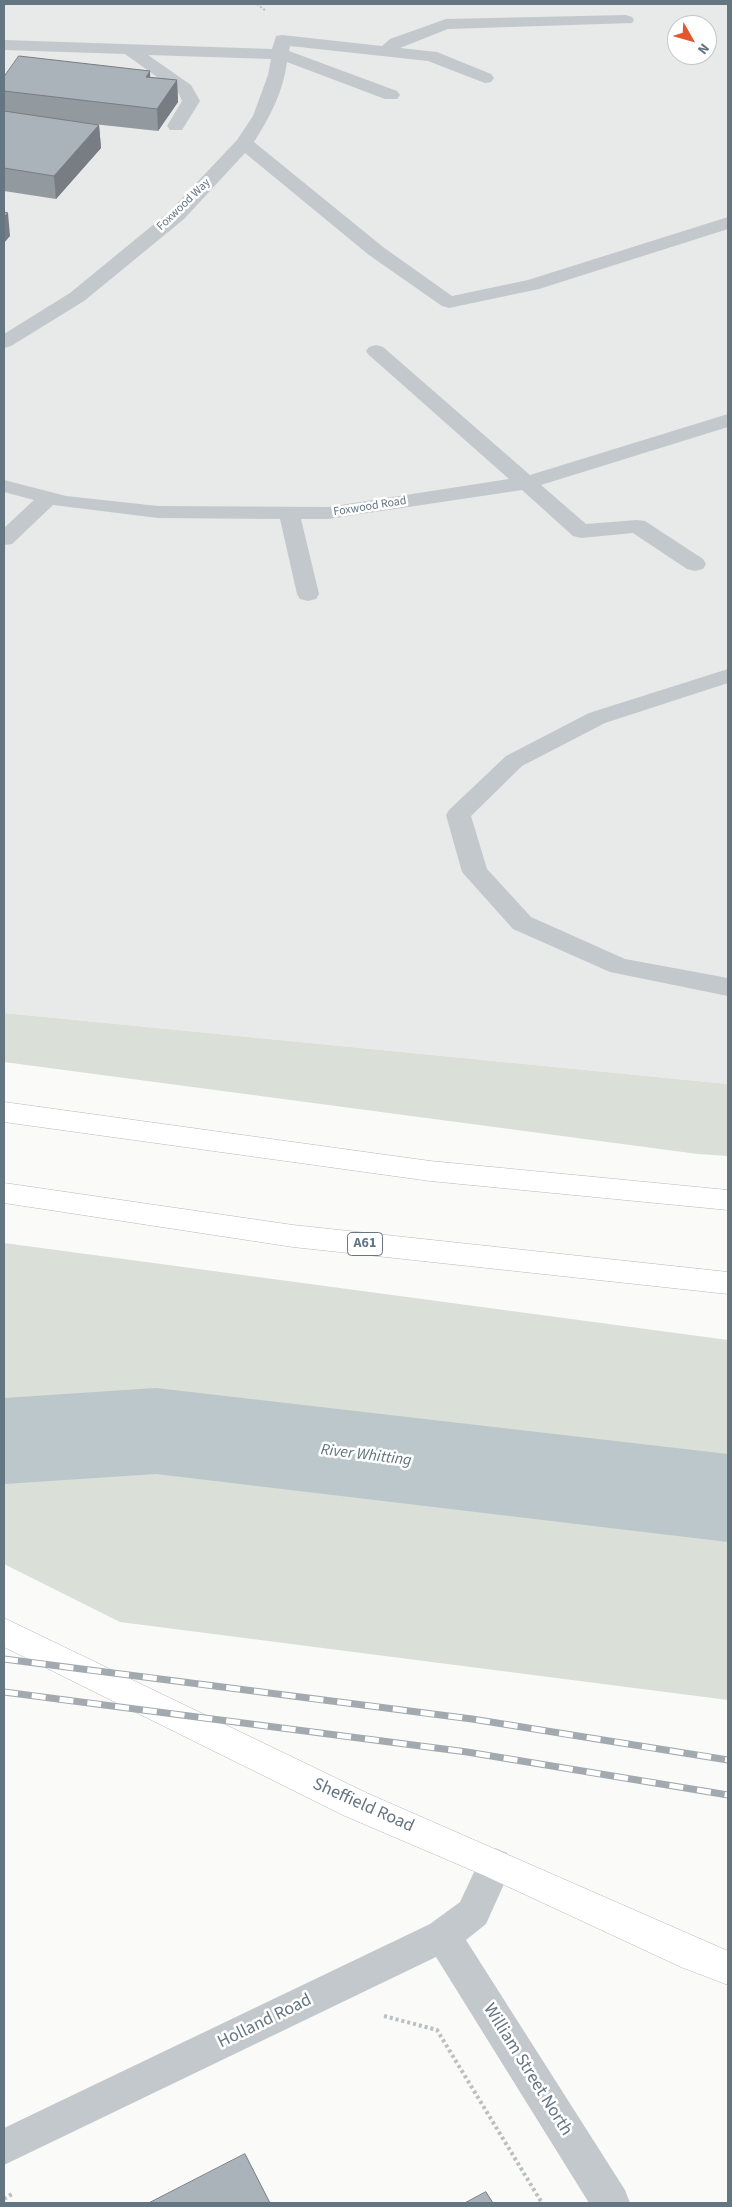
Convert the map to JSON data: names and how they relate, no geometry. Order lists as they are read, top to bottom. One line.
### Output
{"streets":{"main road":["A61","Sheffield Road"],"street":["Foxwood Way","Foxwood Road","Holland Road","William Street North"]},"crossings":[["Sheffield Road","Holland Road"],["Holland Road","William Street North"]],"water":["River Whitting"],"north":"bottom right"}
